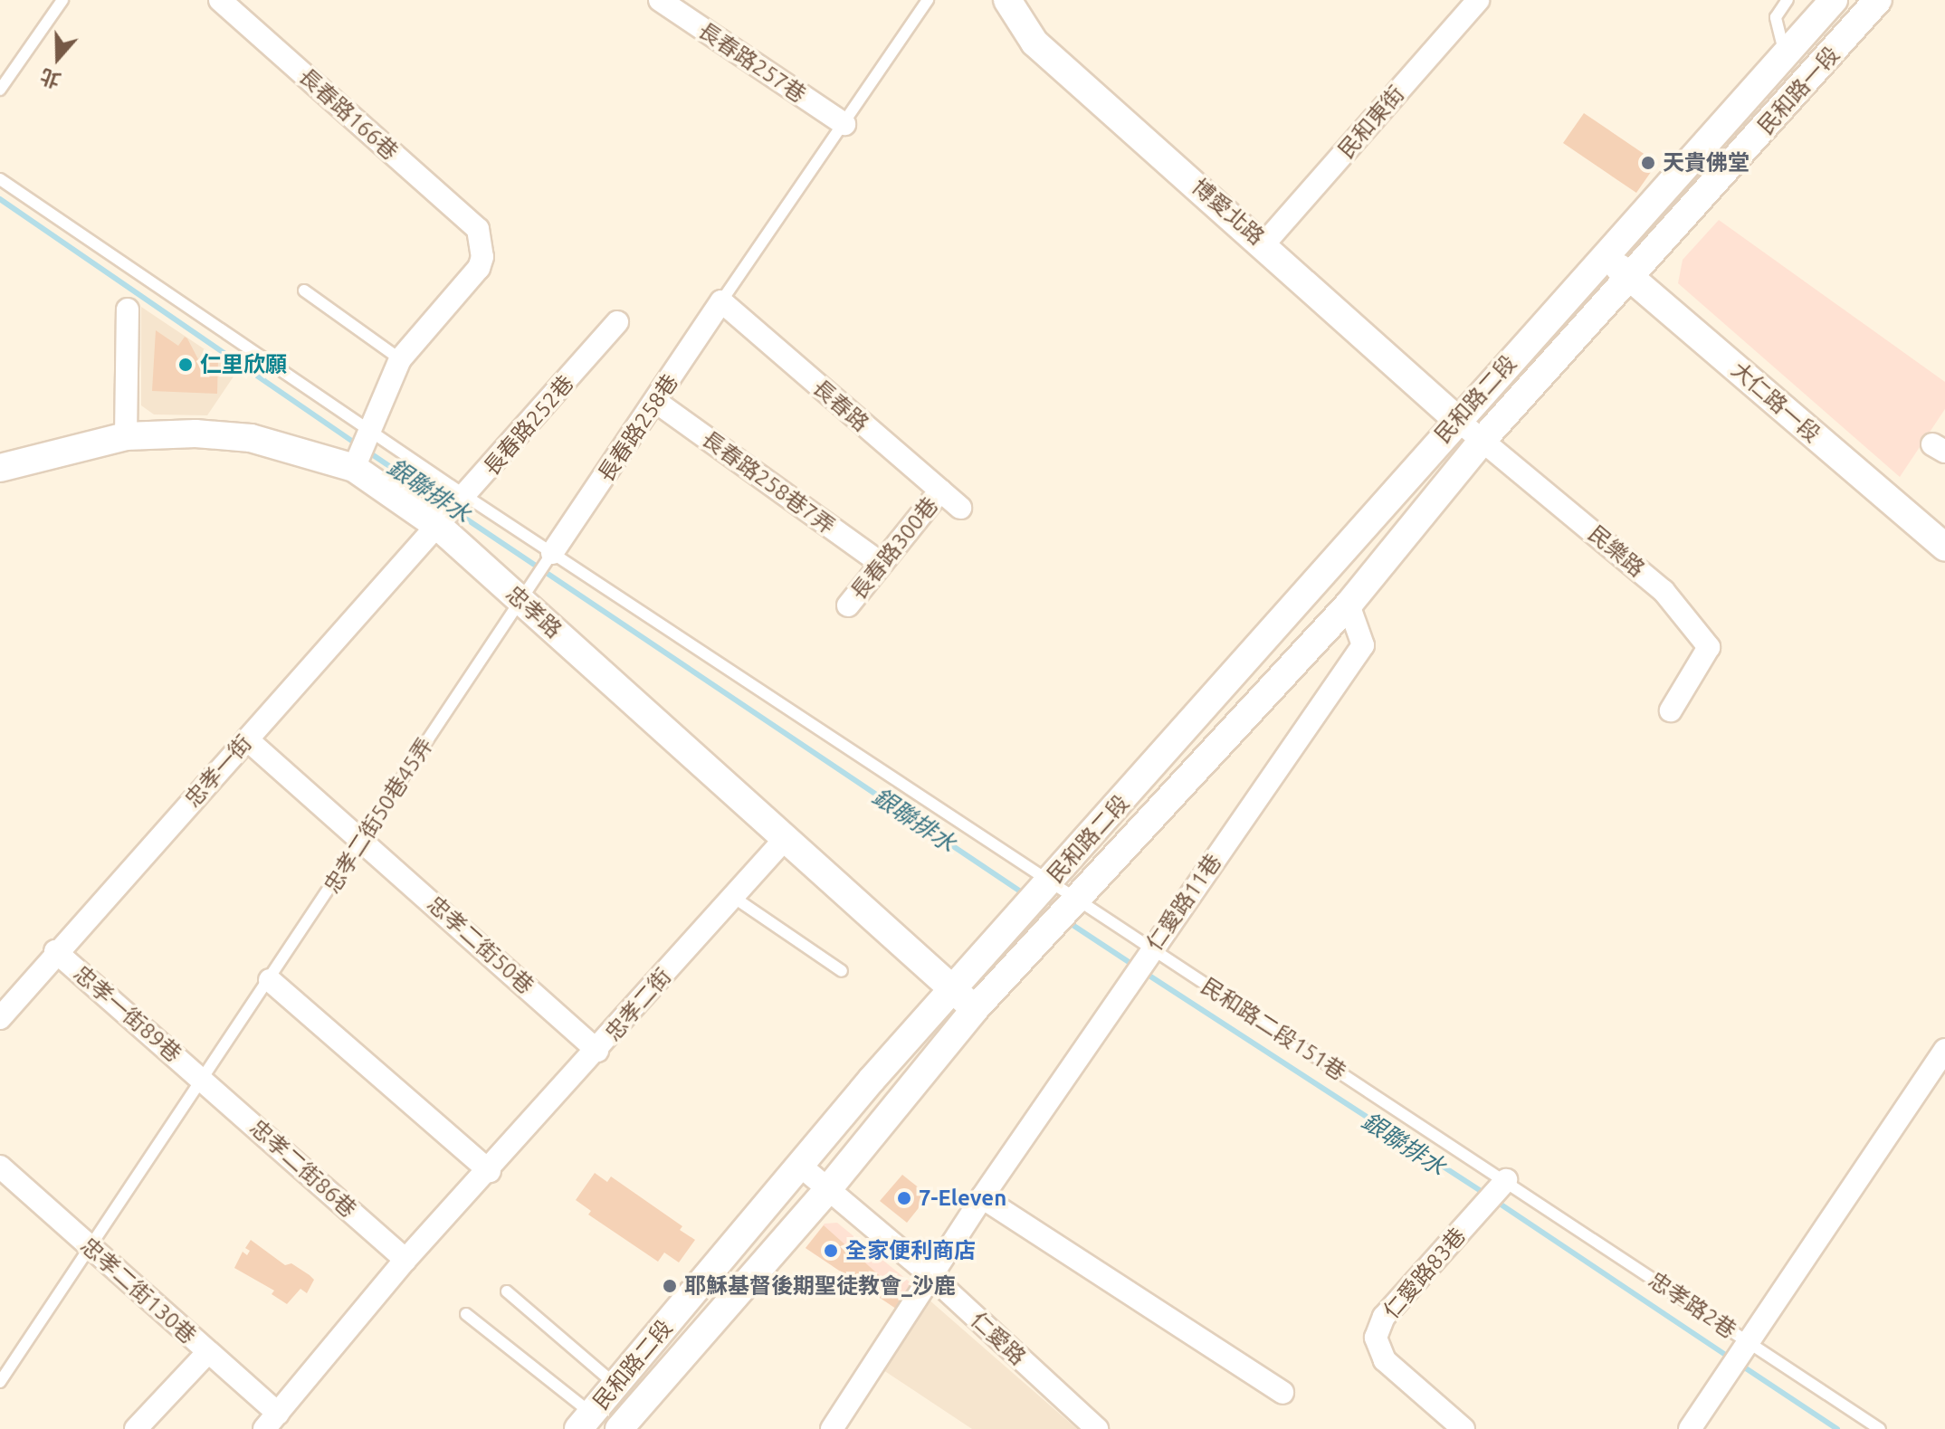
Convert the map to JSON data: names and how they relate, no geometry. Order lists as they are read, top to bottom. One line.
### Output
{"streets":{"street":["長春路257巷","民和路一段","長春路166巷","民和東街","博愛北路","民和路二段","大仁路一段","長春路","長春路252巷","長春路258巷","長春路258巷7弄","長春路300巷","民樂路","忠孝路","忠孝一街","仁愛路11巷","忠孝二街50巷","忠孝二街","忠孝一街89巷","忠孝二街86巷","仁愛路83巷","忠孝二街130巷","仁愛路"],"lane":["忠孝二街50巷45弄","民和路二段151巷","忠孝路2巷"]},"crossings":[["民和路一段","民和路二段"],["民和路一段","大仁路一段"],["民和東街","博愛北路"],["博愛北路","民和路二段"],["博愛北路","民樂路"],["民和路二段","大仁路一段"],["民和路二段","民樂路"],["民和路二段","忠孝路"],["民和路二段","仁愛路11巷"],["民和路二段","民和路二段151巷"],["民和路二段","仁愛路"],["長春路","長春路258巷"],["長春路","長春路300巷"],["長春路252巷","忠孝路"],["長春路252巷","忠孝一街"],["長春路252巷","民和路二段151巷"],["長春路258巷","長春路258巷7弄"],["長春路258巷","忠孝二街50巷45弄"],["長春路258巷","民和路二段151巷"],["長春路258巷7弄","長春路300巷"],["忠孝路","忠孝一街"],["忠孝路","忠孝二街50巷45弄"],["忠孝路","忠孝二街"],["忠孝一街","忠孝二街50巷"],["忠孝一街","忠孝一街89巷"],["忠孝二街50巷45弄","忠孝二街50巷"],["忠孝二街50巷45弄","忠孝一街89巷"],["忠孝二街50巷45弄","民和路二段151巷"],["忠孝二街50巷45弄","忠孝二街86巷"],["忠孝二街50巷45弄","忠孝二街130巷"],["仁愛路11巷","民和路二段151巷"],["仁愛路11巷","仁愛路"],["忠孝二街50巷","忠孝二街"],["忠孝二街","忠孝二街86巷"],["忠孝二街","忠孝二街130巷"],["忠孝一街89巷","忠孝二街86巷"],["民和路二段151巷","仁愛路83巷"],["民和路二段151巷","忠孝路2巷"],["仁愛路83巷","忠孝路2巷"]],"water":["銀聯排水"],"places":["天貴佛堂","仁里欣願","7-Eleven","全家便利商店","耶穌基督後期聖徒教會_沙鹿"],"north":"bottom"}
